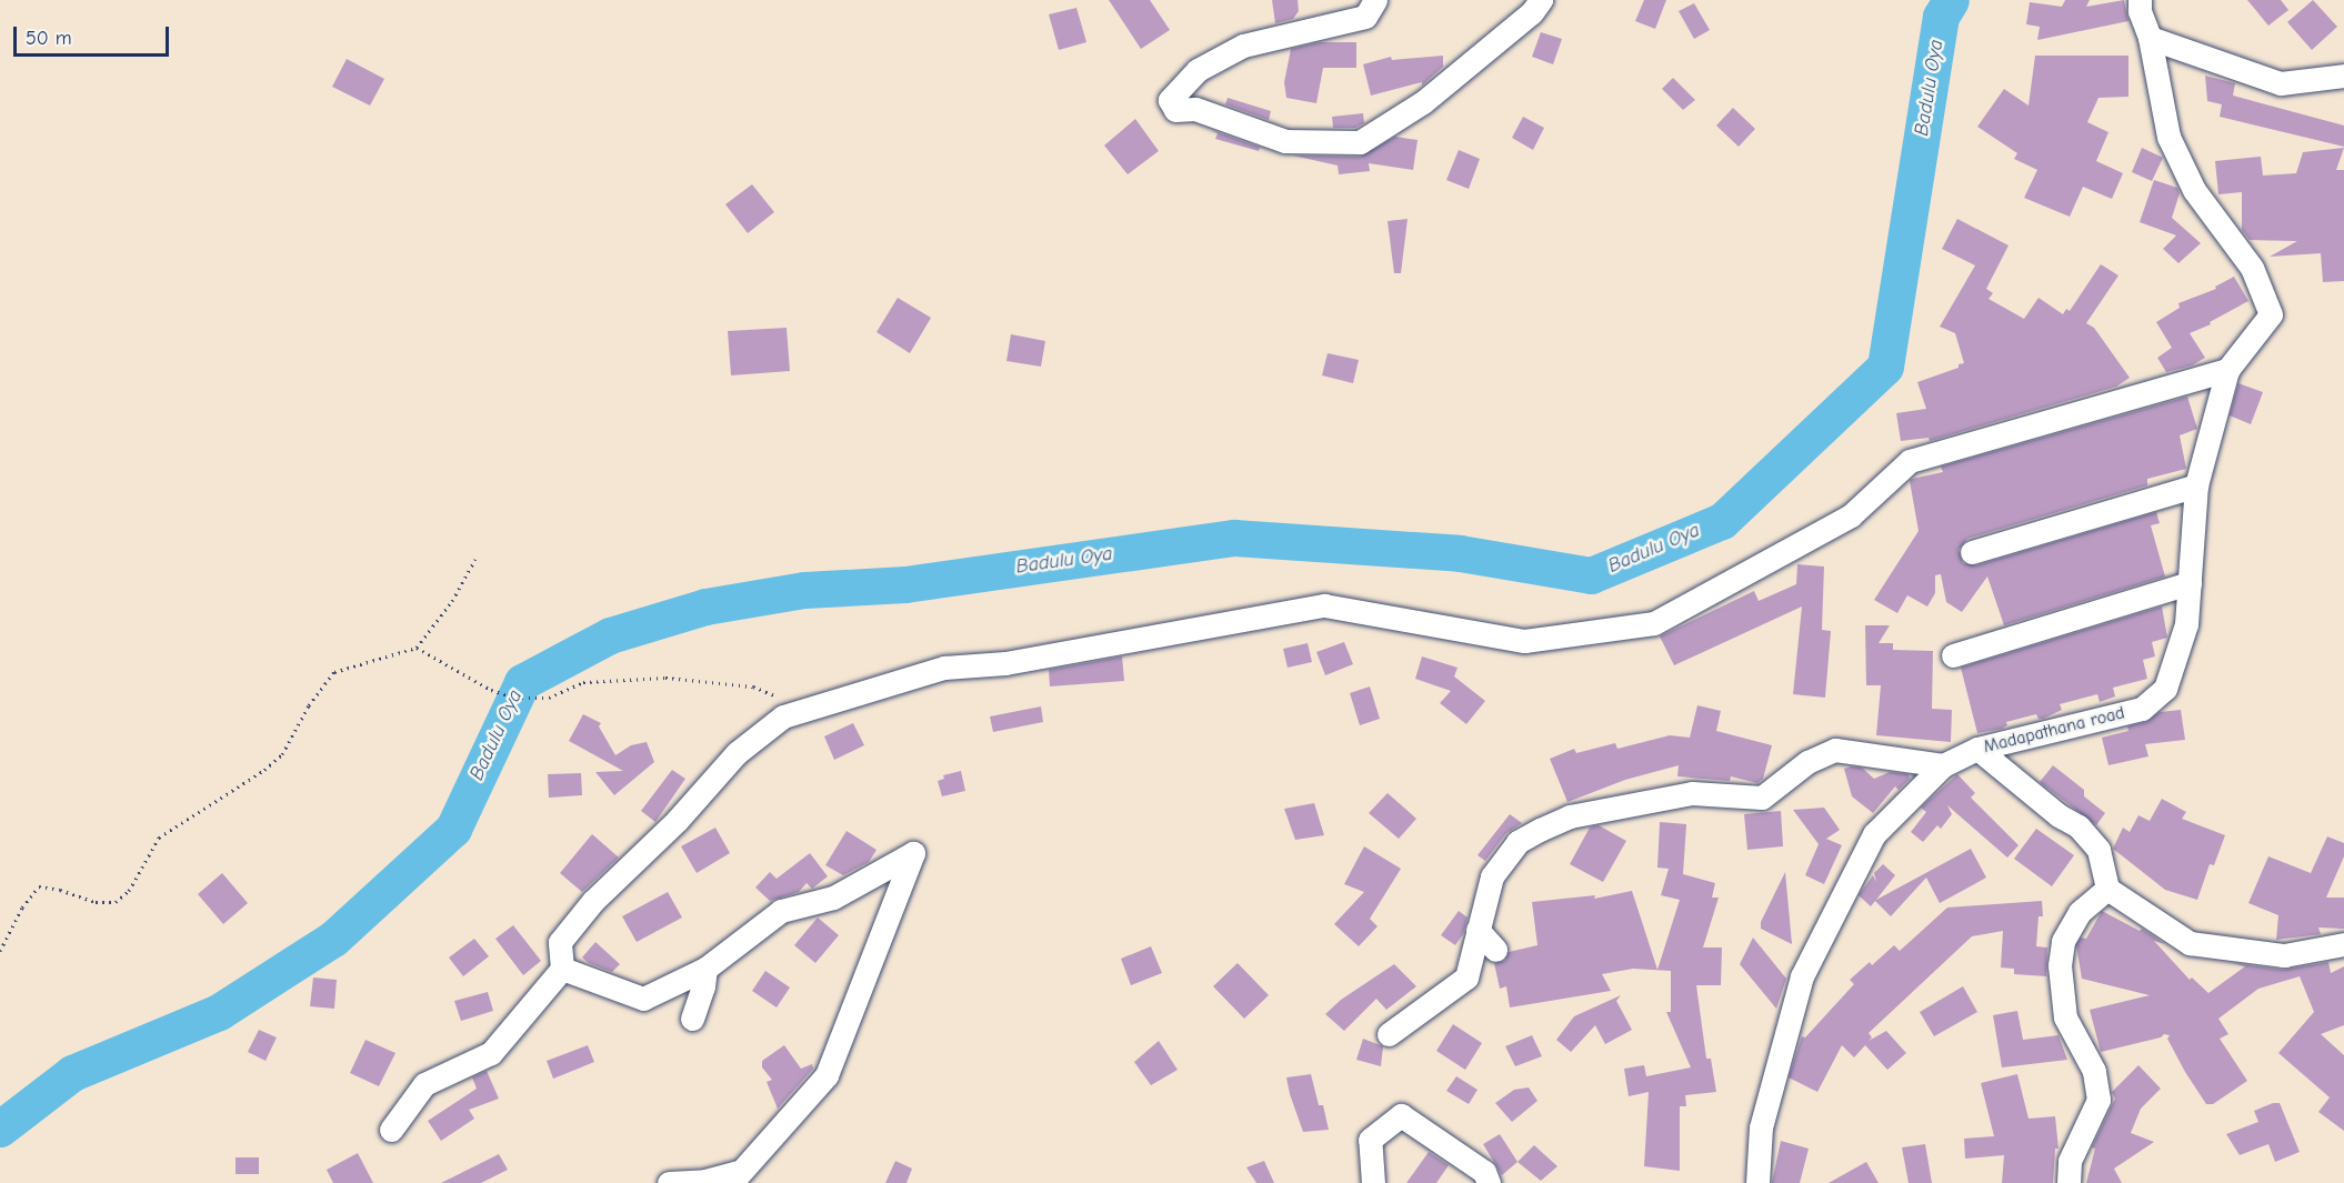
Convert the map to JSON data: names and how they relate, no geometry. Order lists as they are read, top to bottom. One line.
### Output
{"streets":{"street":["Madapathana road"]},"water":["Badulu Oya"],"scale_bar":"50 m"}
